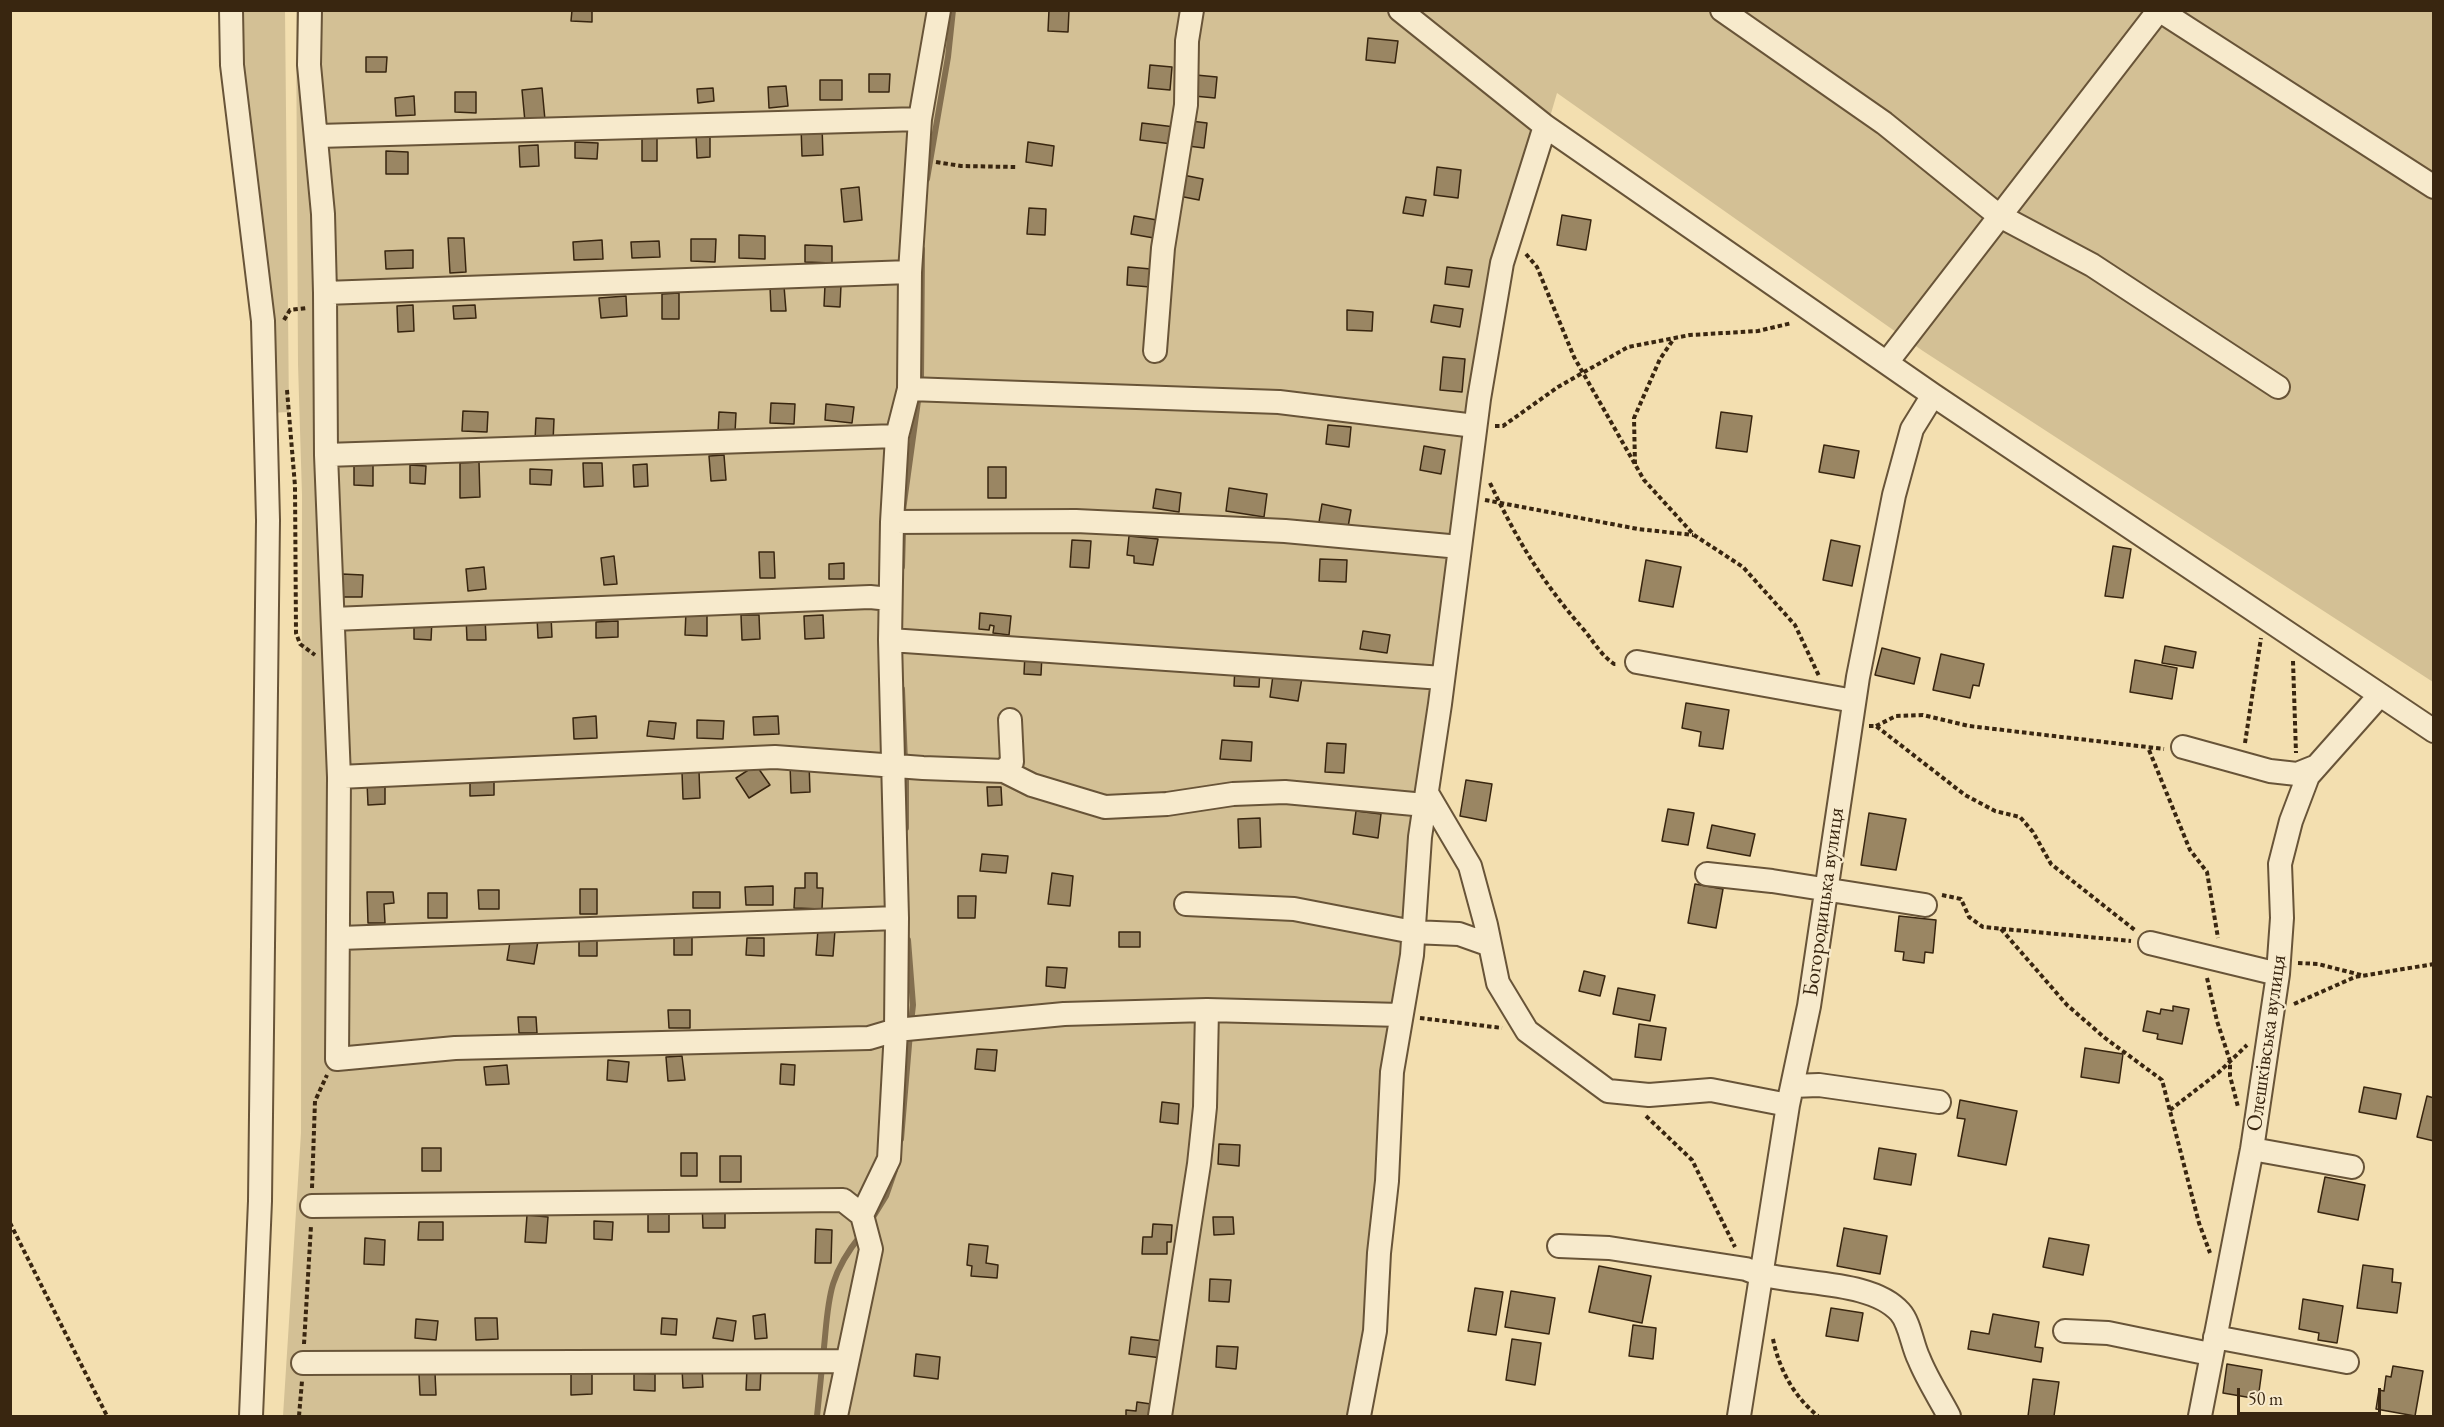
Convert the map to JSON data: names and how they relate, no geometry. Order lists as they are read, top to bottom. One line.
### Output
{"streets":{"street":["Богородицька вулиця","Олешківська вулиця"]},"scale_bar":"50 m"}
